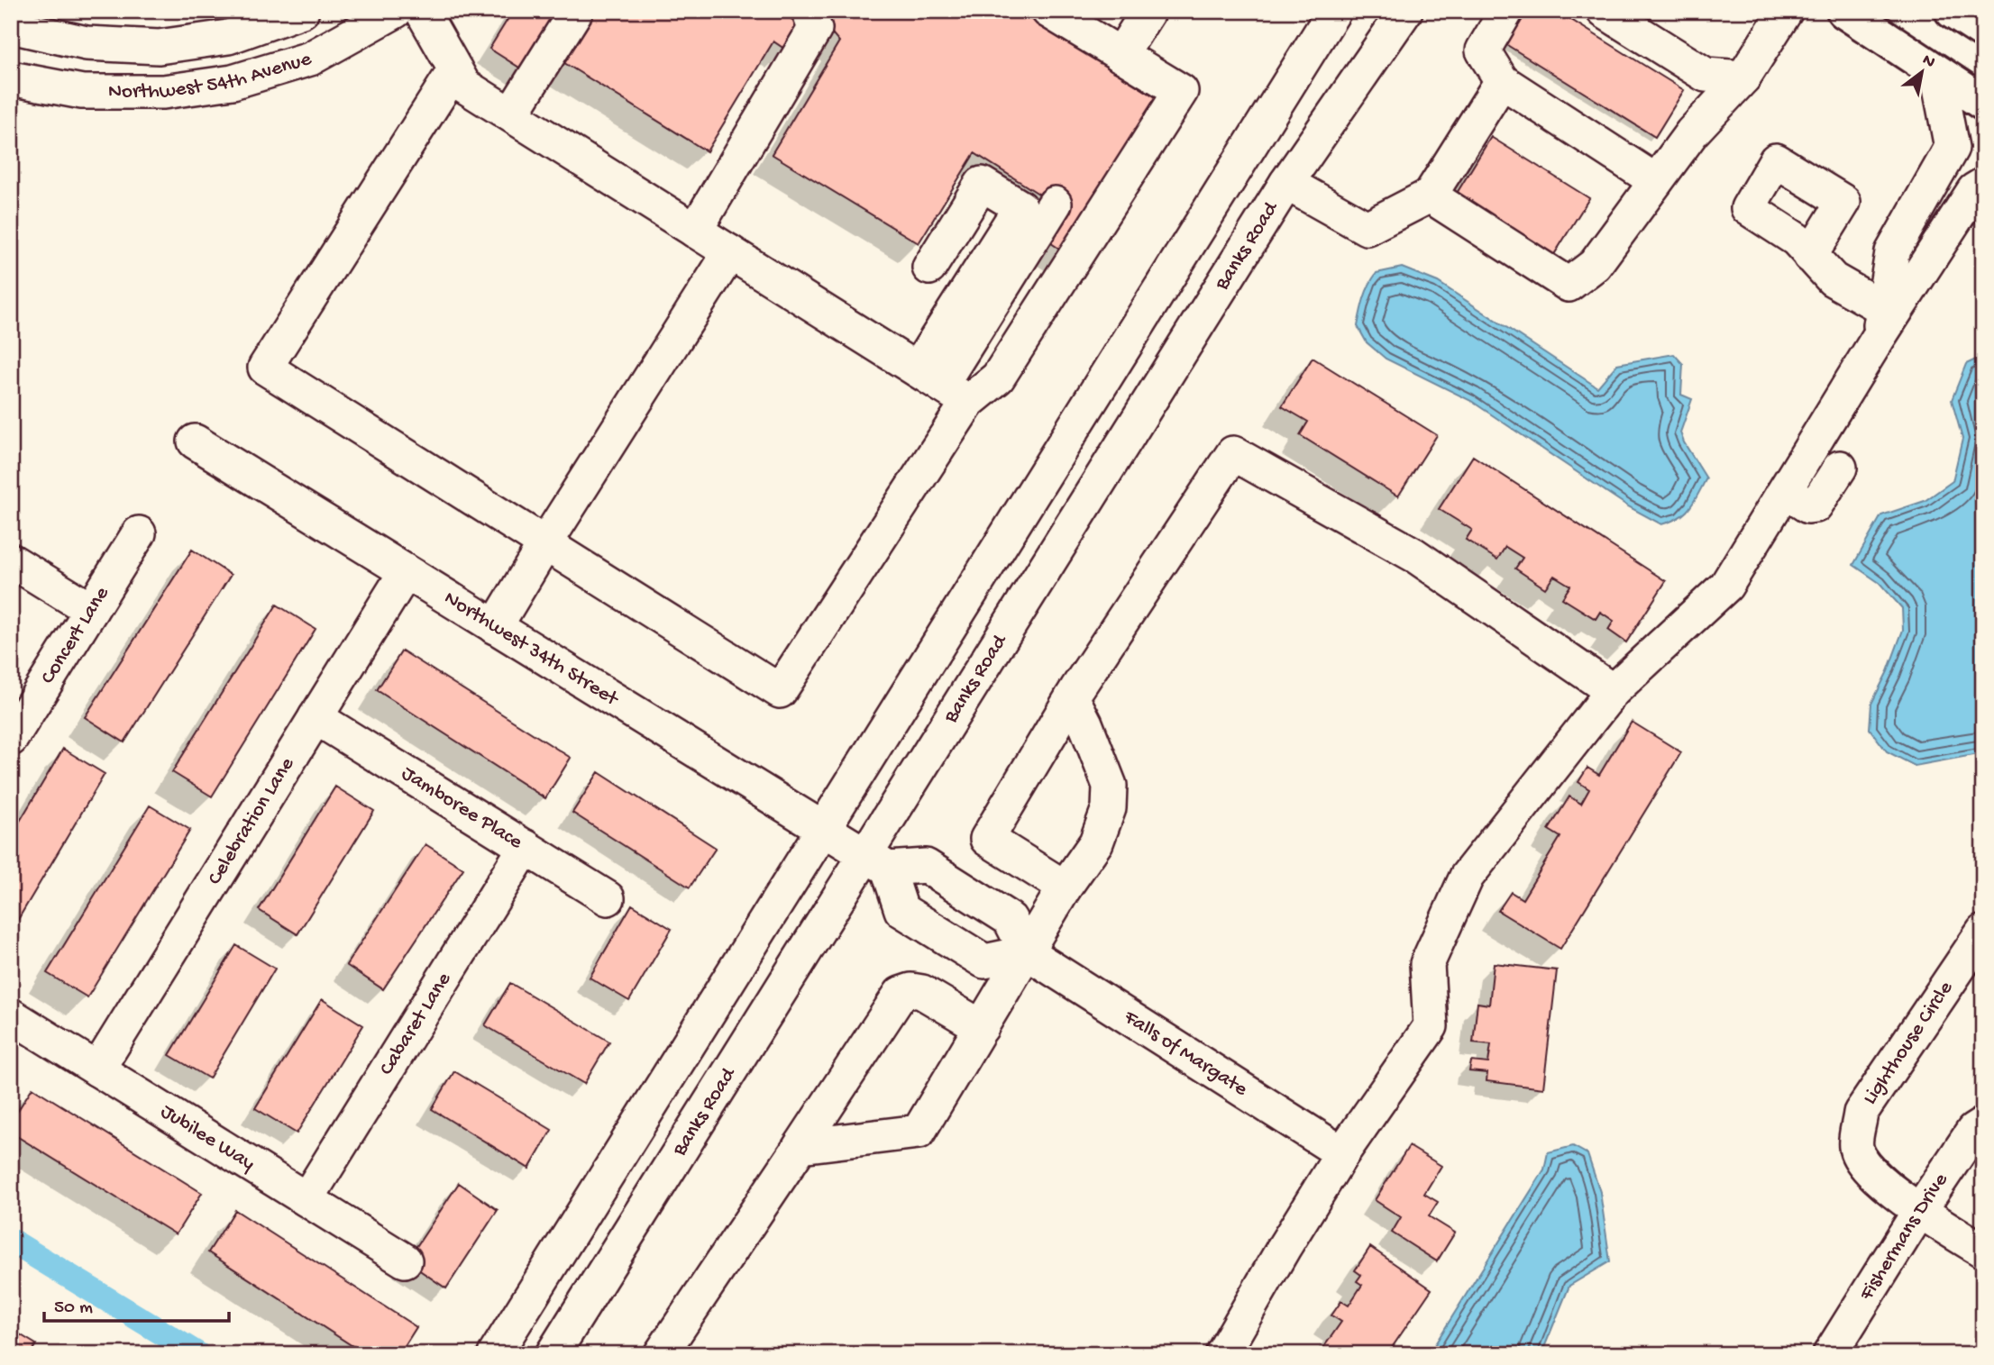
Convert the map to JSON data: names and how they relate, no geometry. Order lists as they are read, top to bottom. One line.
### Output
{"streets":{"street":["Northwest 54th Avenue","Banks Road","Concert Lane","Northwest 34th Street","Jamboree Place","Celebration Lane","Cabaret Lane","Lighthouse Circle","Falls of Margate","Jubilee Way","Fishermans Drive"]},"crossings":[["Banks Road","Northwest 34th Street"],["Northwest 34th Street","Celebration Lane"],["Jamboree Place","Celebration Lane"],["Jamboree Place","Cabaret Lane"],["Celebration Lane","Jubilee Way"],["Cabaret Lane","Jubilee Way"],["Lighthouse Circle","Fishermans Drive"]],"scale_bar":"50 m","north":"top right"}
